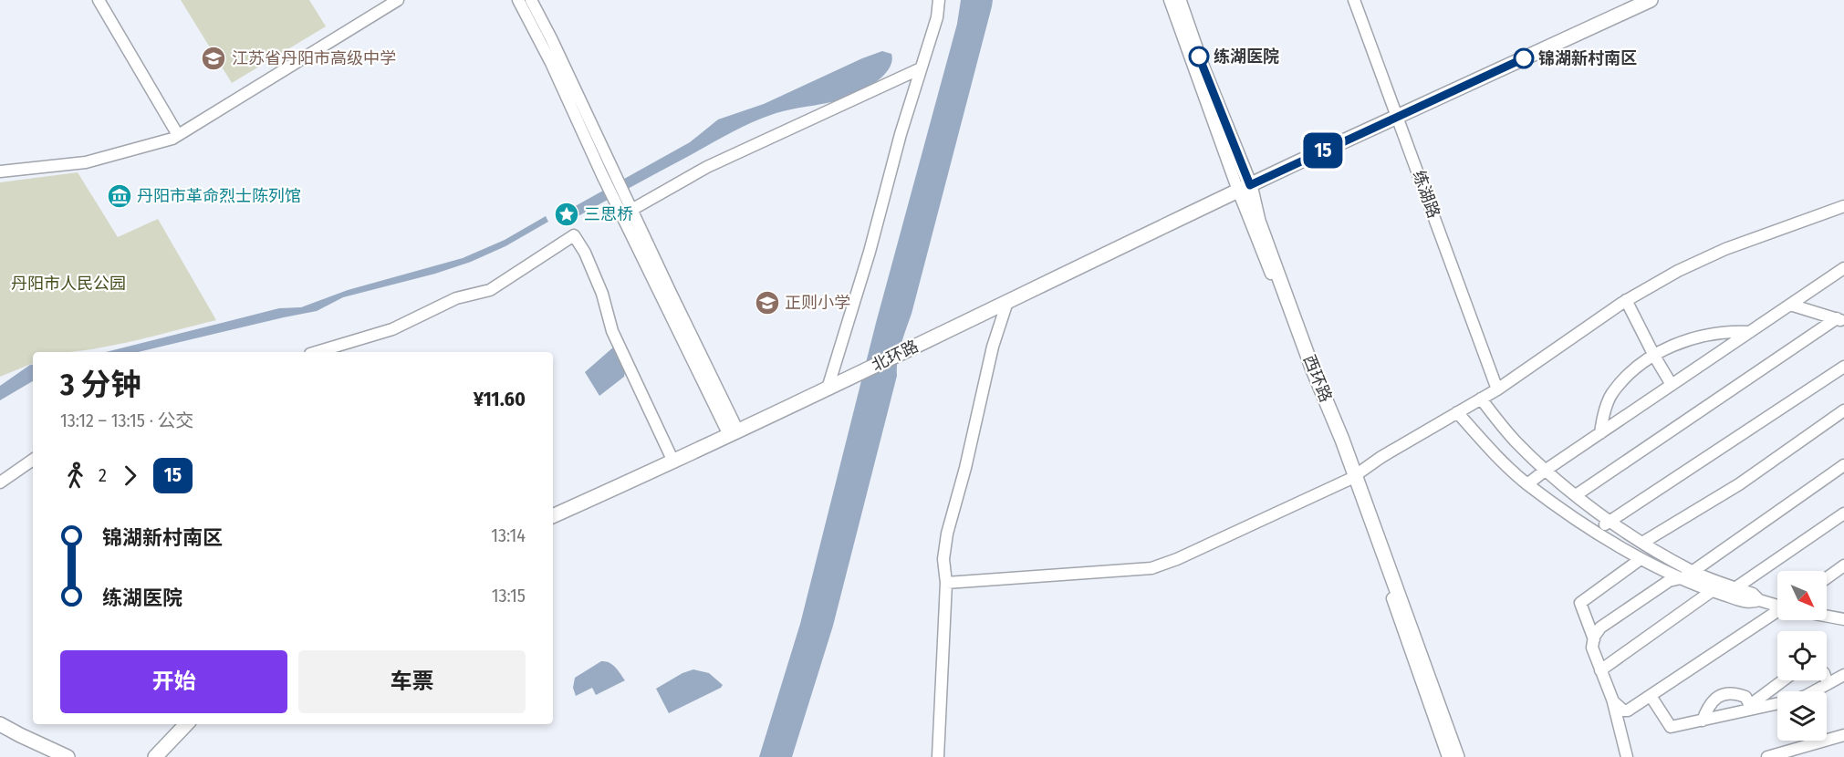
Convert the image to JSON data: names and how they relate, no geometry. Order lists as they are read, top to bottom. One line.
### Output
{"streets":{"main road":["北环路","西环路"],"street":["练湖路"]},"crossings":[["练湖路","北环路"],["北环路","西环路"]],"parks":["丹阳市人民公园"],"places":{"other":["练湖医院","锦湖新村南区"],"school or university":["江苏省丹阳市高级中学","正则小学"],"museum":["丹阳市革命烈士陈列馆"],"place":["三思桥"]},"lines":["bus line 15"],"north":"bottom right","page":{"on_map":"15","heading":["3 分钟","13:12 – 13:15 · 公交","¥11.60"],"legs":["2","15"],"list":[{"name":"锦湖新村南区","value":"13:14"},{"name":"练湖医院","value":"13:15"}],"buttons":["开始","车票"]}}
